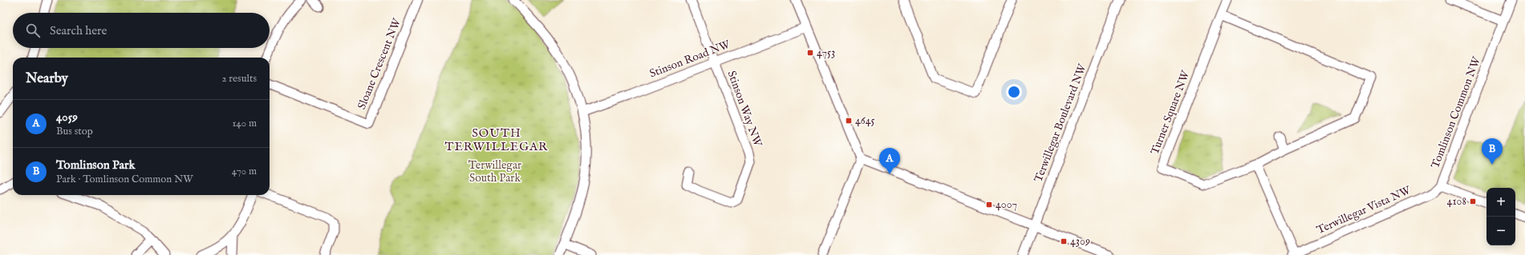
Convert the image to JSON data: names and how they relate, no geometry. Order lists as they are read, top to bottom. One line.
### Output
{"streets":{"street":["Stinson Road NW","Sloane Crescent NW","Stinson Way NW","Turner Square NW","Tomlinson Common NW","Terwillegar Boulevard NW","Terwillegar Vista NW"]},"crossings":[["Stinson Road NW","Stinson Way NW"],["Tomlinson Common NW","Terwillegar Vista NW"]],"districts":["SOUTH TERWILLEGAR"],"parks":["Terwillegar South Park"],"places":{"transit":["4753","4645","4108","4007","4309"]},"page":{"search":"Search here","heading":["Nearby","2 results"],"list":[{"mark":"A","name":"4059","note":"Bus stop","value":"140 m"},{"mark":"B","name":"Tomlinson Park","note":"Park · Tomlinson Common NW","value":"470 m"}],"pins":["B","A"],"map_buttons":["+","−"]}}
